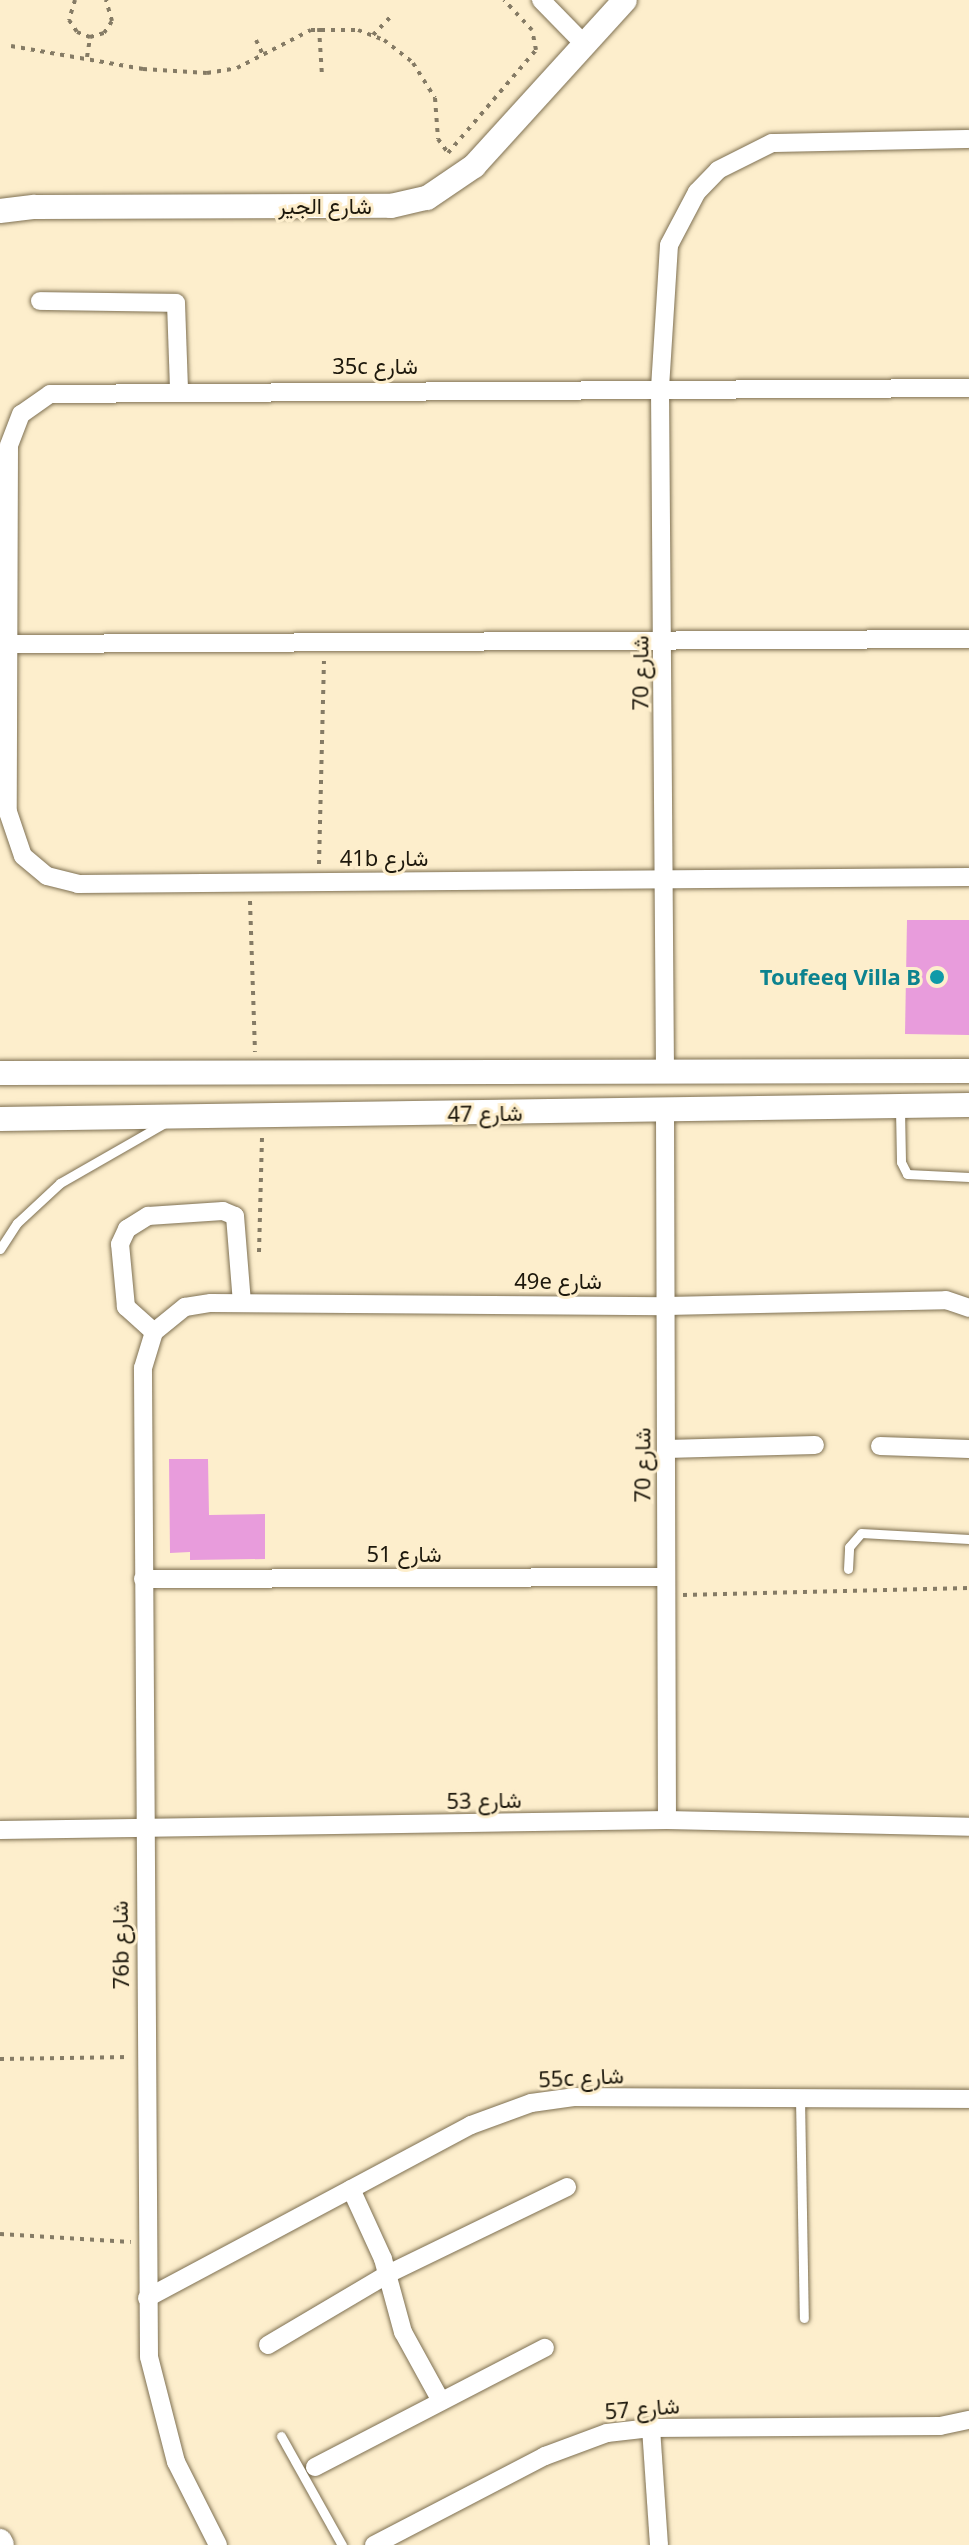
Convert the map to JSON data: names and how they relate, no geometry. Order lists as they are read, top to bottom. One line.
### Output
{"streets":{"street":["شارع الجير","35c شارع","شارع 70","41b شارع","شارع 47","49e شارع","شارع 51","شارع 53","76b شارع","55c شارع","شارع 57"]},"crossings":[["35c شارع","شارع 70"],["35c شارع","41b شارع"],["شارع 70","41b شارع"],["شارع 70","شارع 47"],["شارع 70","49e شارع"],["شارع 70","شارع 51"],["شارع 70","شارع 53"],["49e شارع","76b شارع"],["شارع 51","76b شارع"],["شارع 53","76b شارع"],["76b شارع","55c شارع"]],"places":["Toufeeq Villa B"]}
